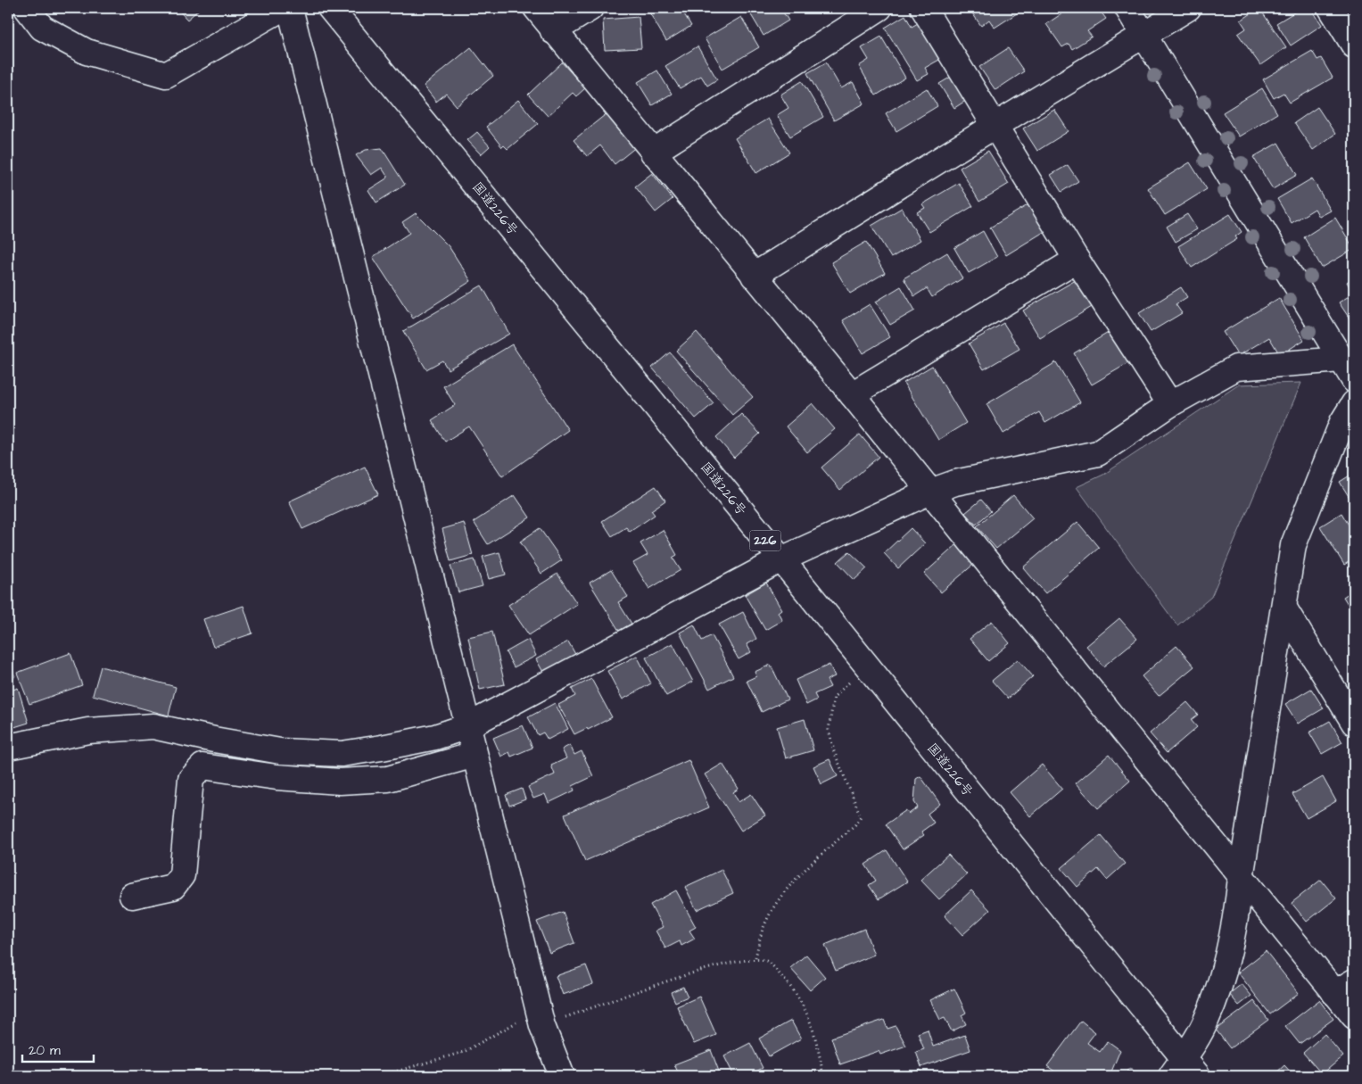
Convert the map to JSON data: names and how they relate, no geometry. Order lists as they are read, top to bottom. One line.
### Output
{"streets":{"main road":["国道226号","226"]},"scale_bar":"20 m"}
